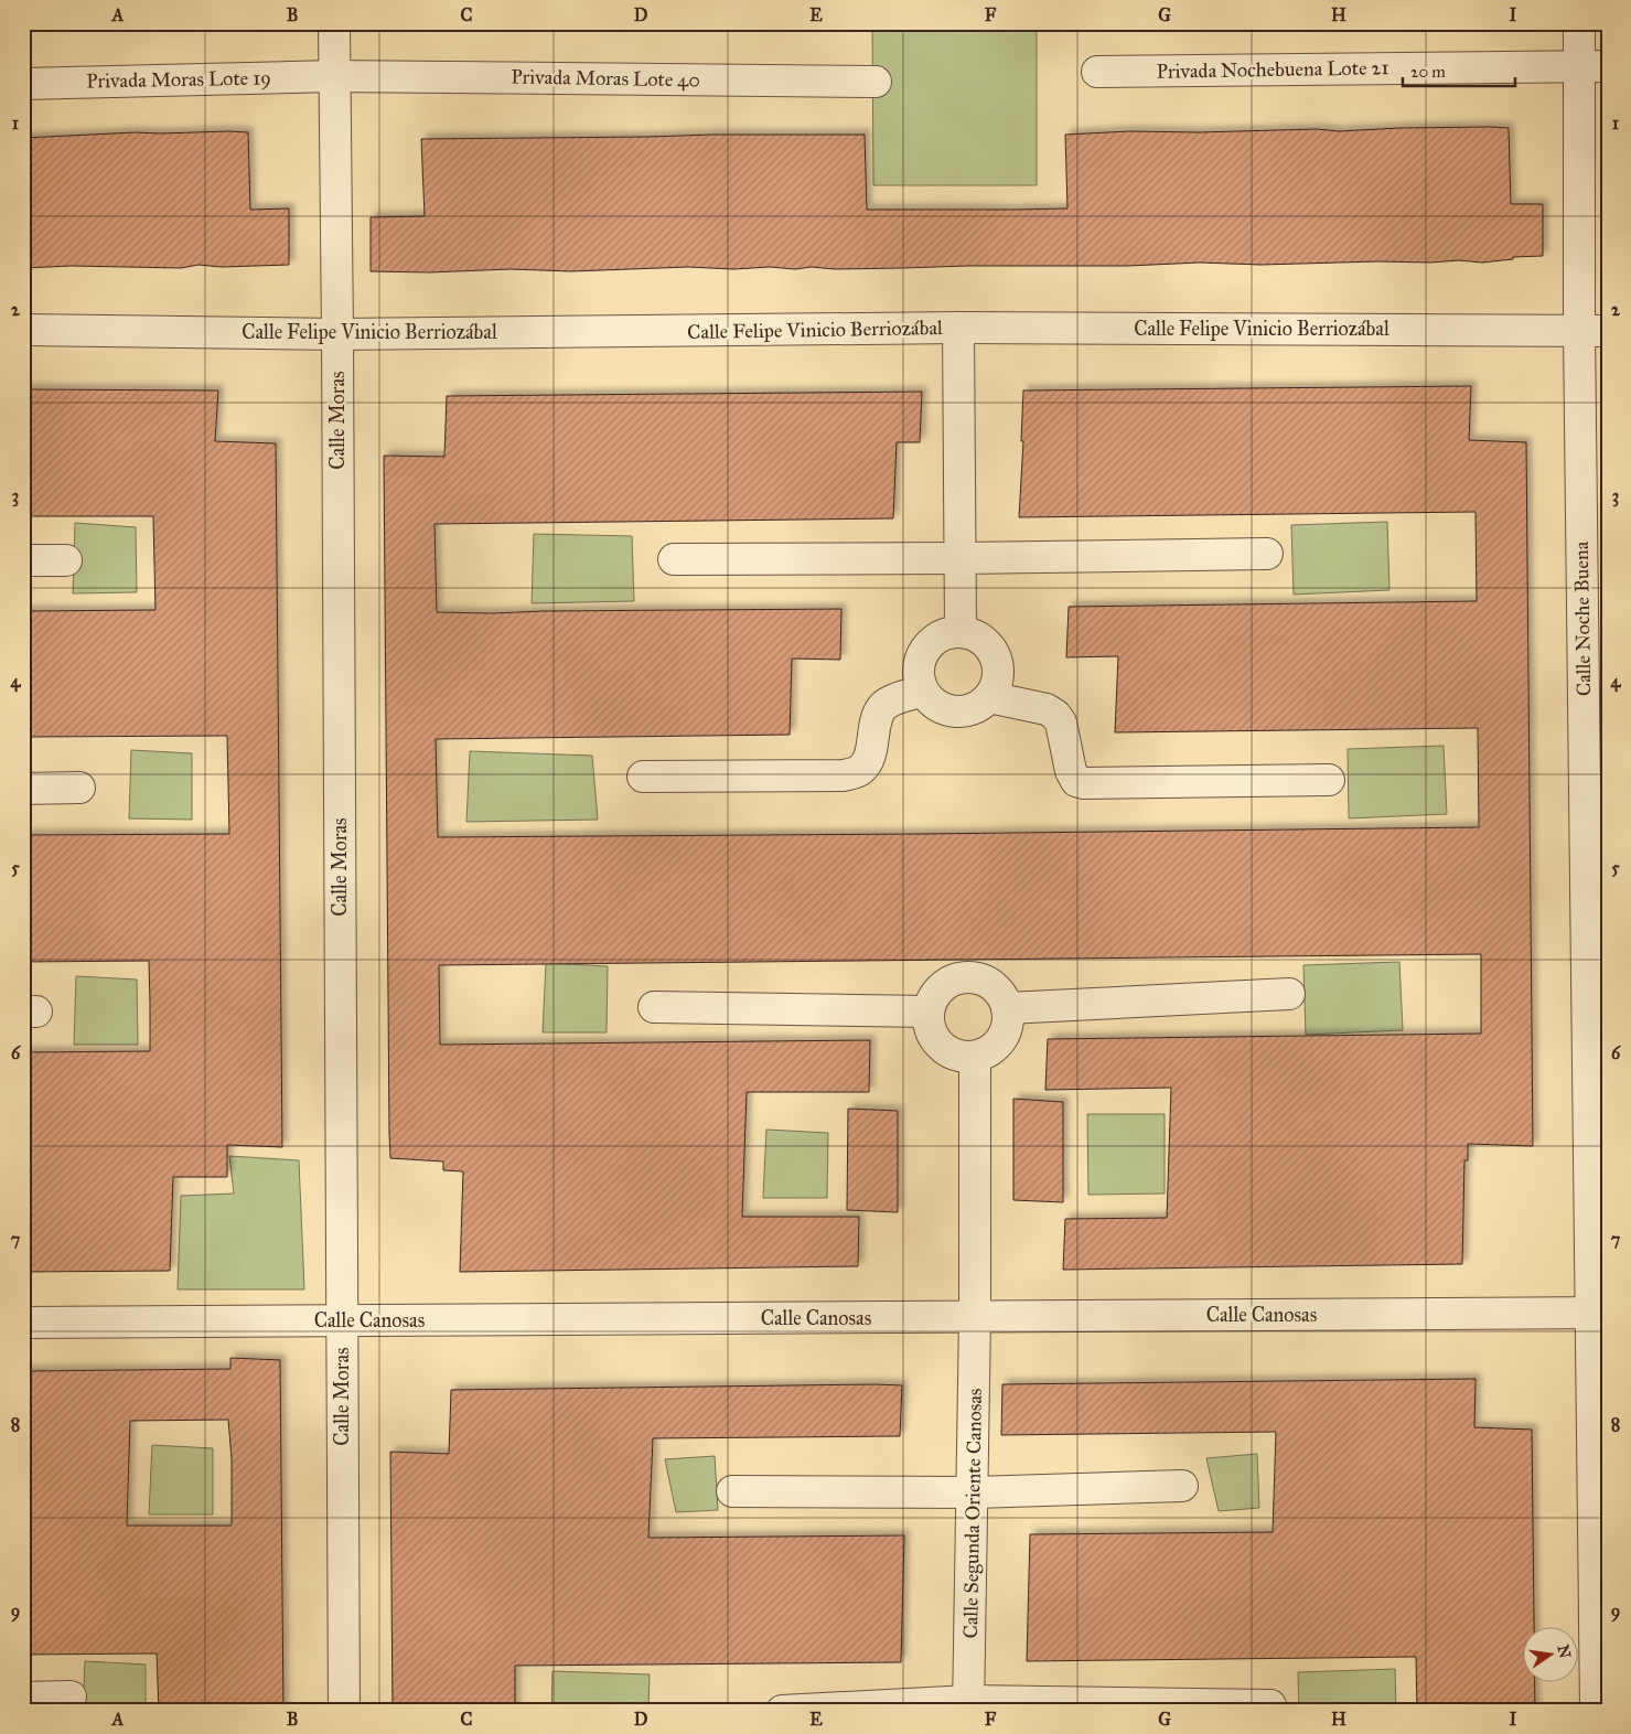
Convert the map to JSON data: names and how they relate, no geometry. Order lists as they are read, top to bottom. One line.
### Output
{"streets":{"street":["Privada Nochebuena Lote 21","Privada Moras Lote 40","Privada Moras Lote 19","Calle Felipe Vinicio Berriozábal","Calle Moras","Calle Noche Buena","Calle Canosas","Calle Segunda Oriente Canosas"]},"crossings":[["Privada Nochebuena Lote 21","Calle Noche Buena"],["Privada Moras Lote 40","Privada Moras Lote 19"],["Privada Moras Lote 40","Calle Moras"],["Privada Moras Lote 19","Calle Moras"],["Calle Felipe Vinicio Berriozábal","Calle Moras"],["Calle Felipe Vinicio Berriozábal","Calle Noche Buena"],["Calle Moras","Calle Canosas"],["Calle Noche Buena","Calle Canosas"],["Calle Canosas","Calle Segunda Oriente Canosas"]],"scale_bar":"20 m","north":"right","grid":{"columns":["A","B","C","D","E","F","G","H","I"],"rows":["1","2","3","4","5","6","7","8","9"]}}
